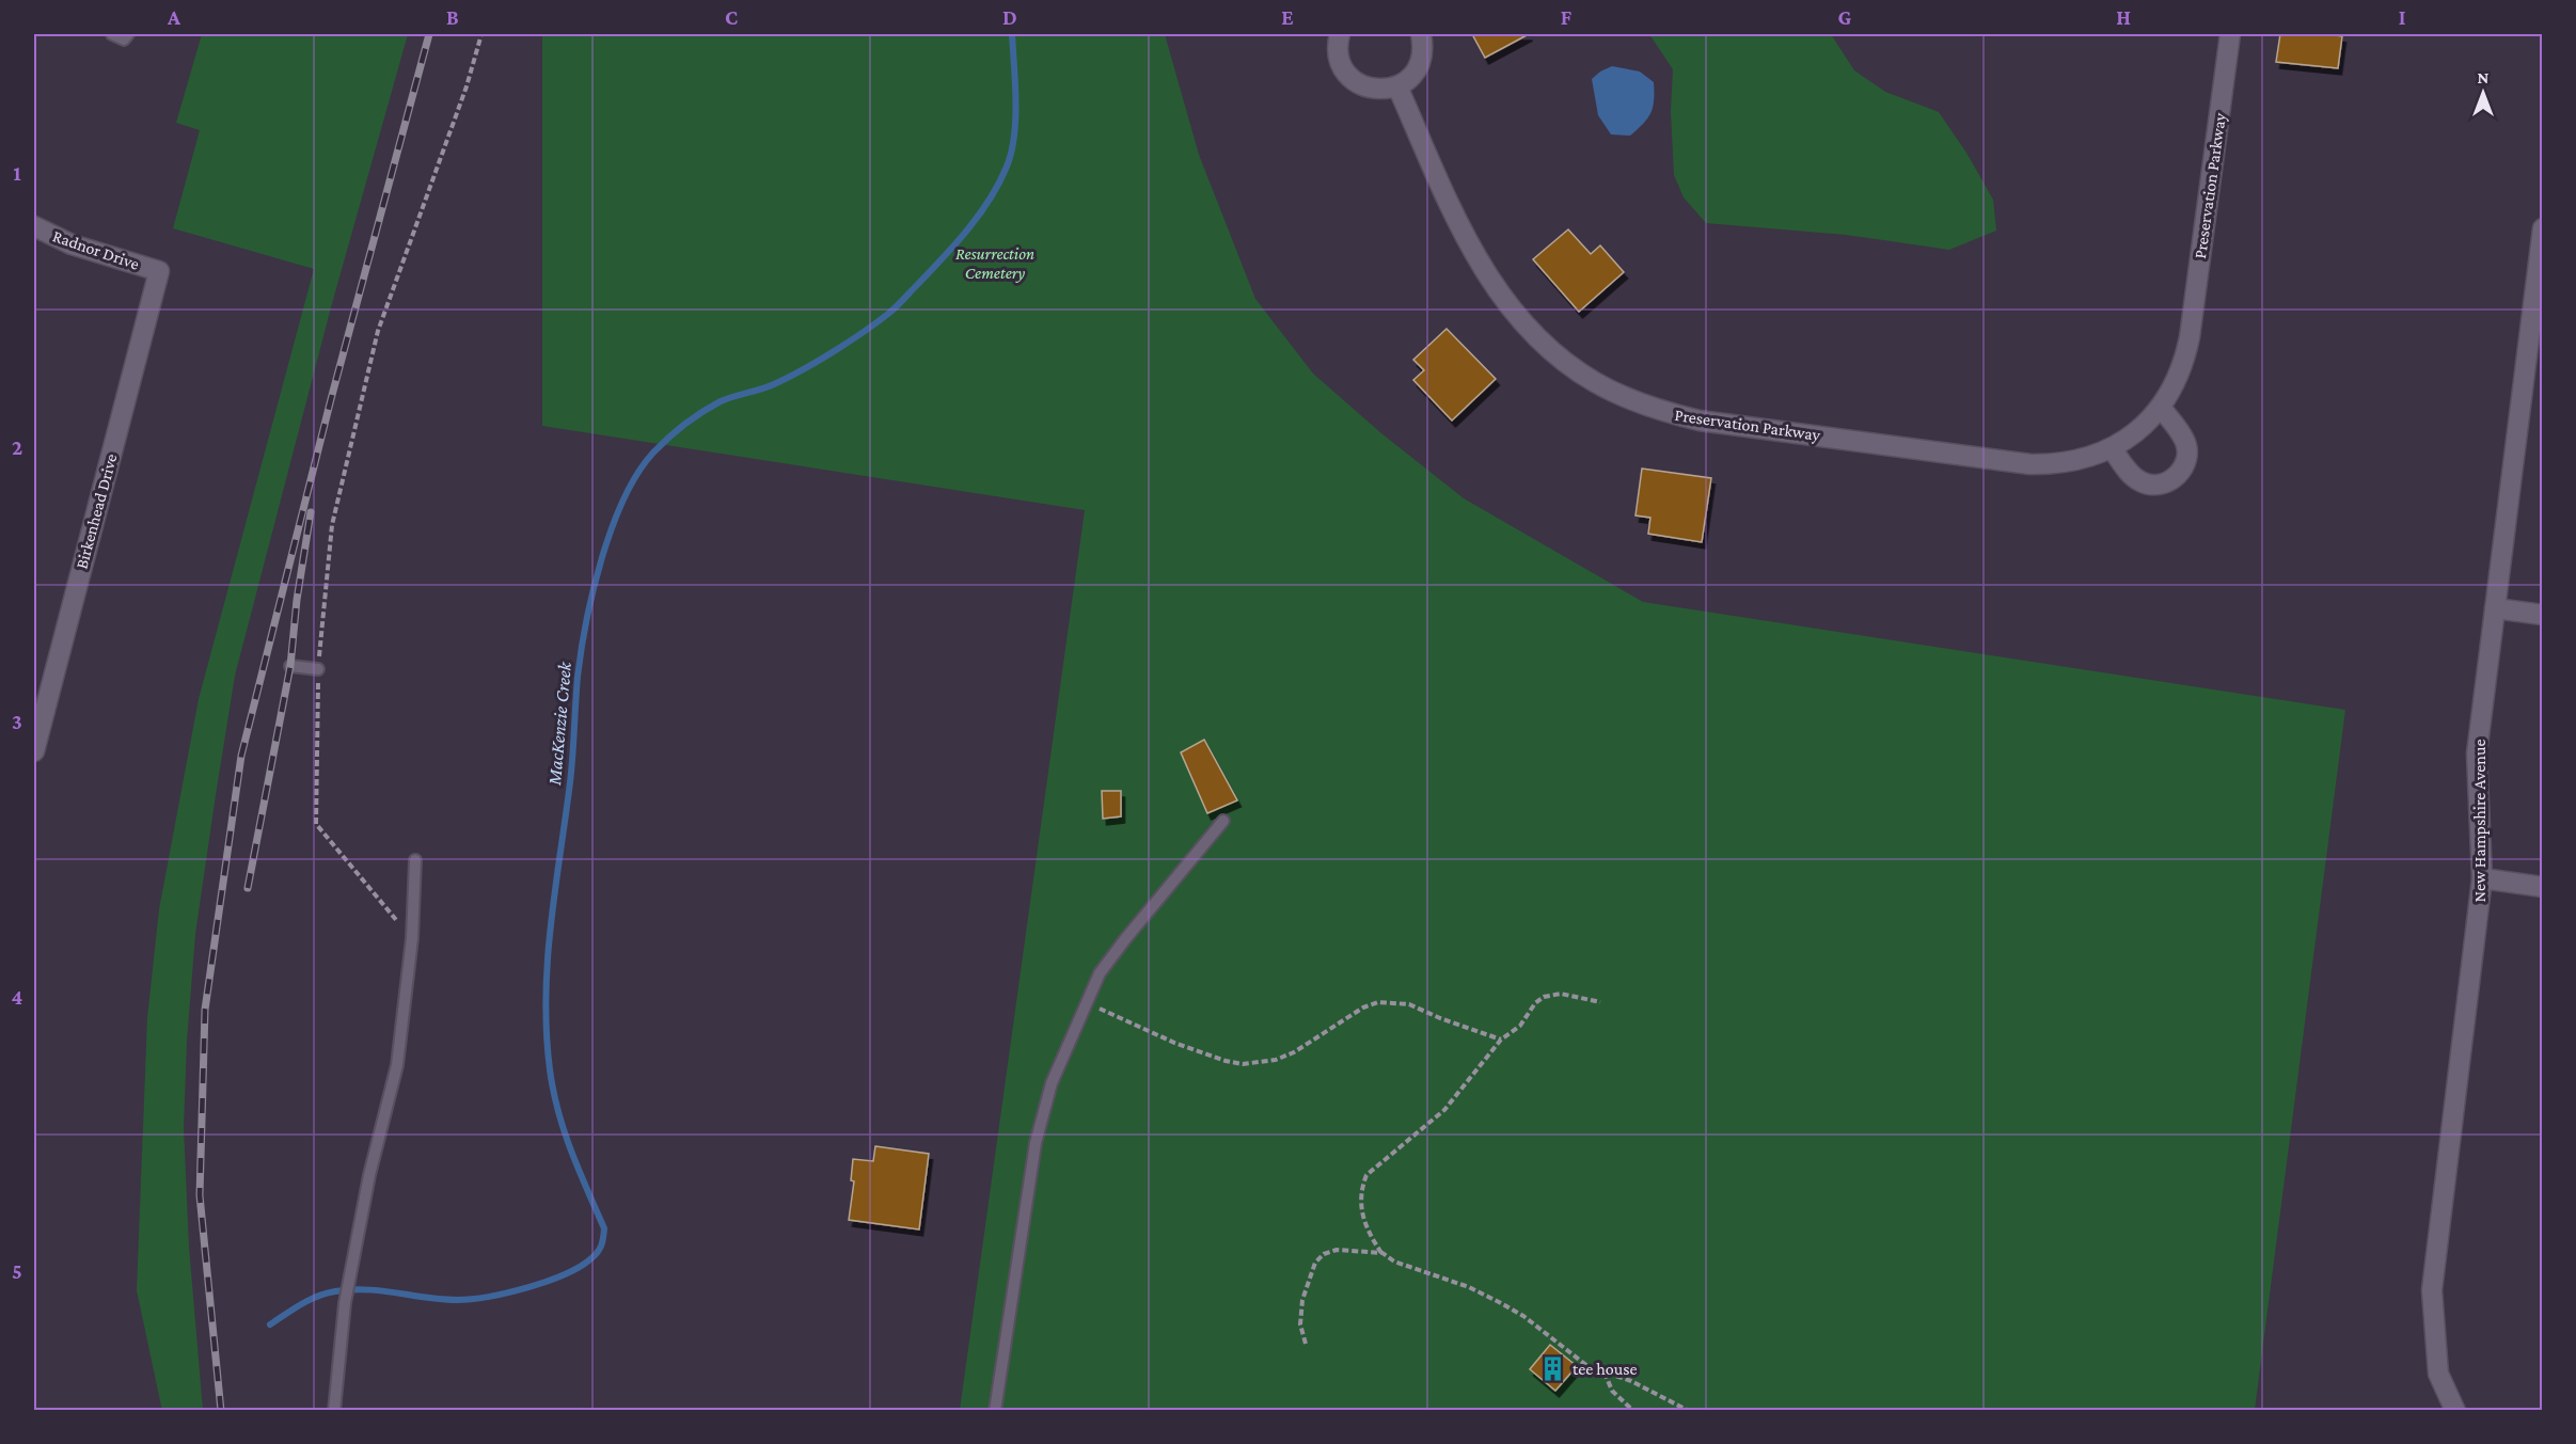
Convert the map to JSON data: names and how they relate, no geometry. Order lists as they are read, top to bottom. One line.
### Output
{"streets":{"street":["Preservation Parkway","Radnor Drive","Birkenhead Drive","New Hampshire Avenue"]},"crossings":[["Radnor Drive","Birkenhead Drive"]],"water":["MacKenzie Creek"],"parks":["Resurrection Cemetery"],"places":{"building":["tee house"]},"north":"top","grid":{"columns":["A","B","C","D","E","F","G","H","I"],"rows":["1","2","3","4","5"]}}
